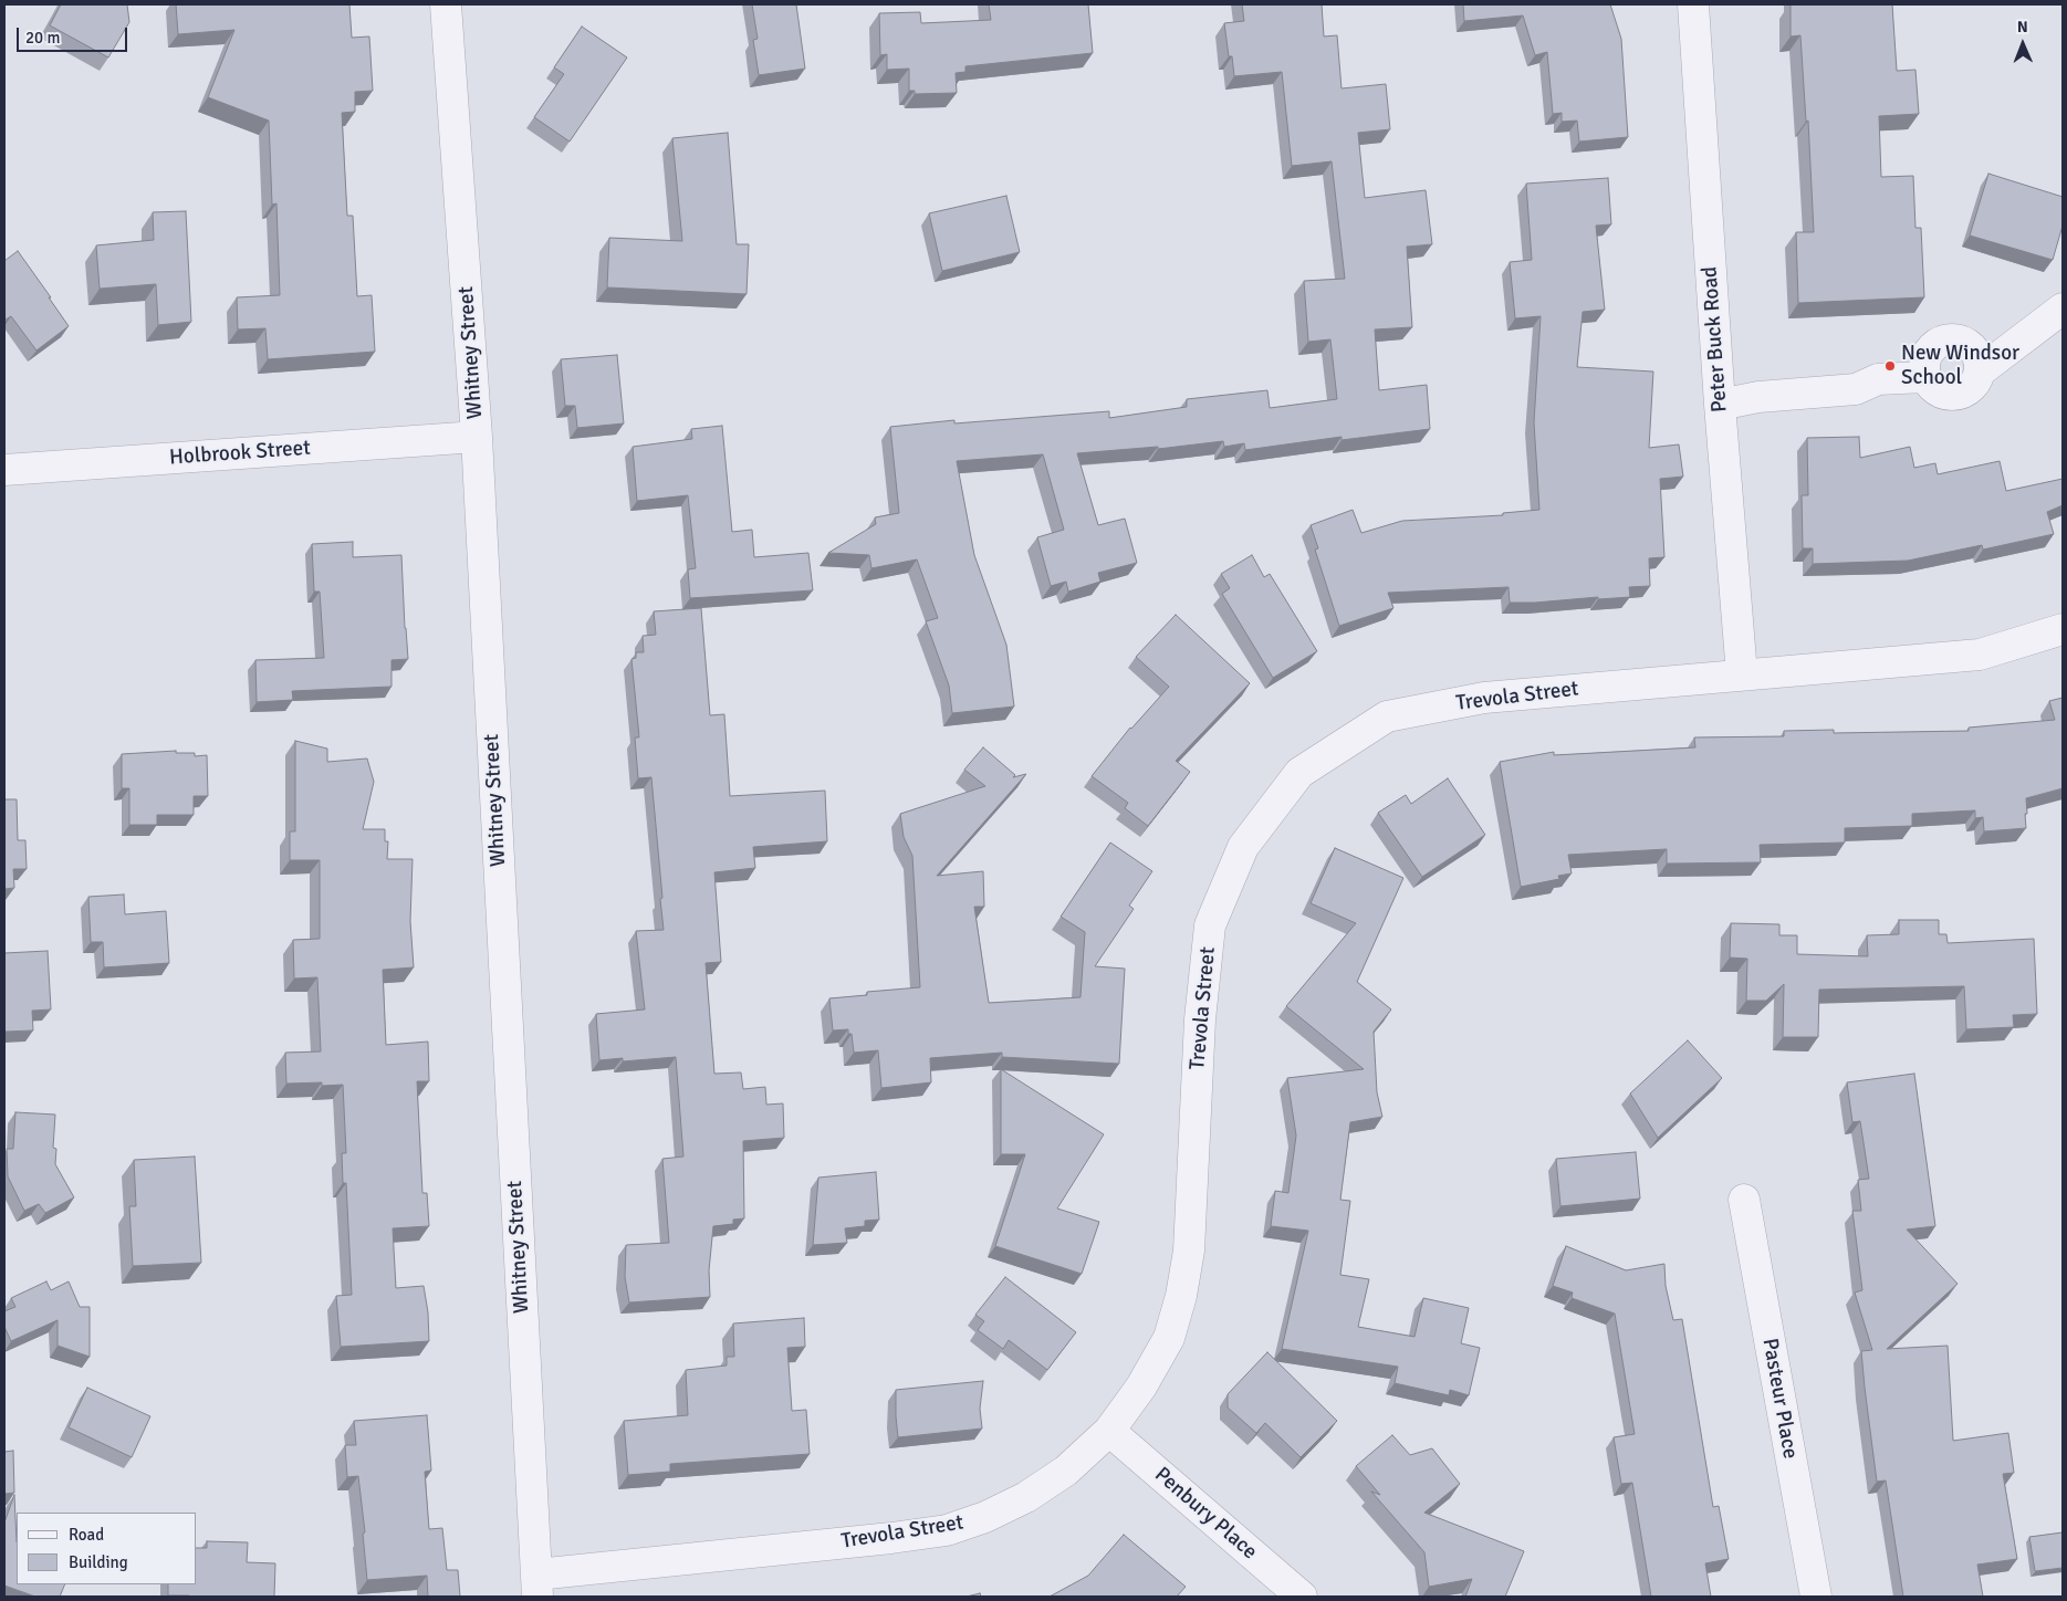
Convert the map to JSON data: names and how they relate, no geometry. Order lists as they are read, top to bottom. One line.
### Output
{"streets":{"street":["Peter Buck Road","Whitney Street","Holbrook Street","Trevola Street","Pasteur Place","Penbury Place"]},"crossings":[["Peter Buck Road","Trevola Street"],["Whitney Street","Holbrook Street"],["Whitney Street","Trevola Street"],["Trevola Street","Penbury Place"]],"places":["New Windsor School"],"legend":["Road","Building"],"scale_bar":"20 m","north":"top"}
